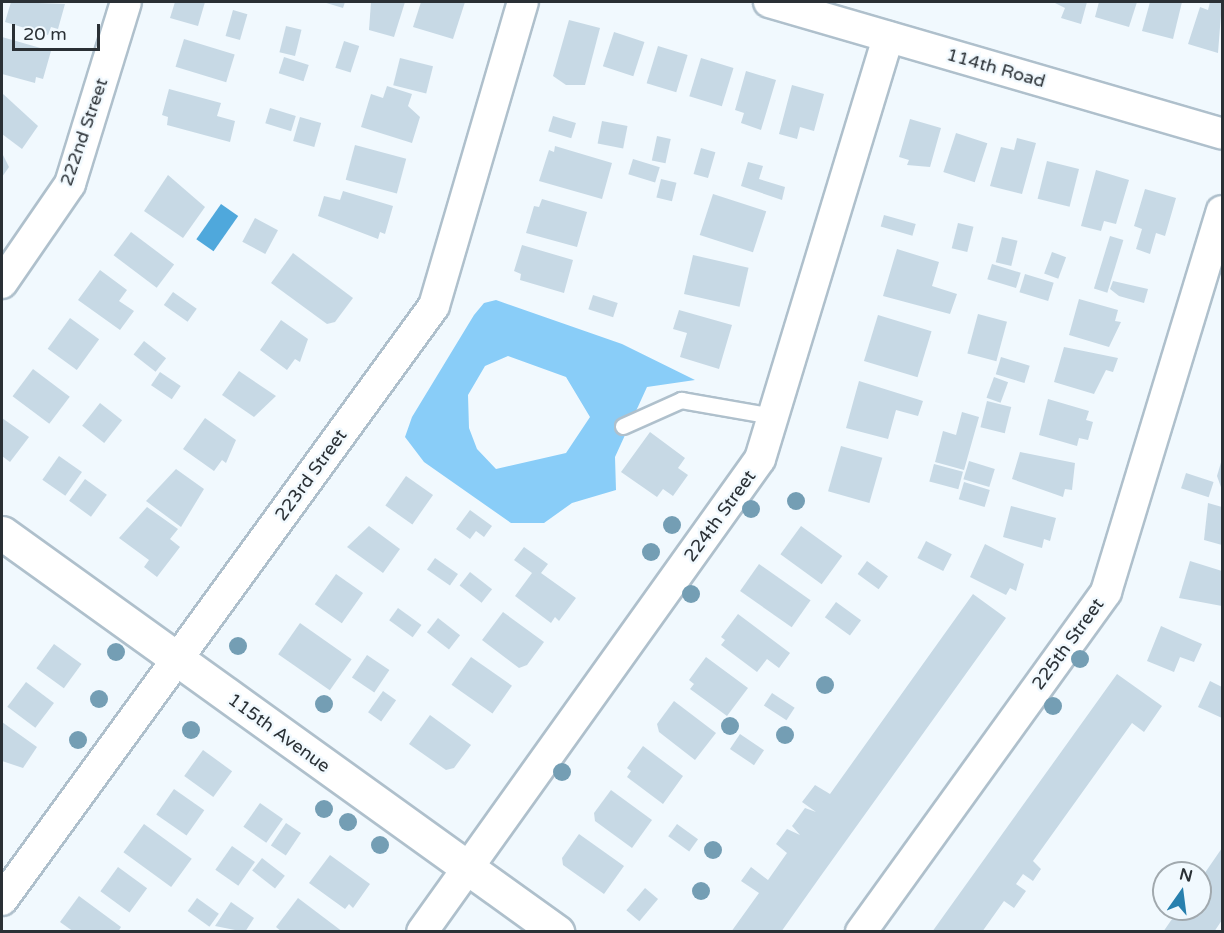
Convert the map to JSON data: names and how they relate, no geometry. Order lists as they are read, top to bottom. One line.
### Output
{"streets":{"main road":["115th Avenue"],"street":["114th Road","222nd Street","223rd Street","224th Street","225th Street"]},"crossings":[["114th Road","224th Street"],["223rd Street","115th Avenue"],["224th Street","115th Avenue"]],"scale_bar":"20 m","north":"top"}
